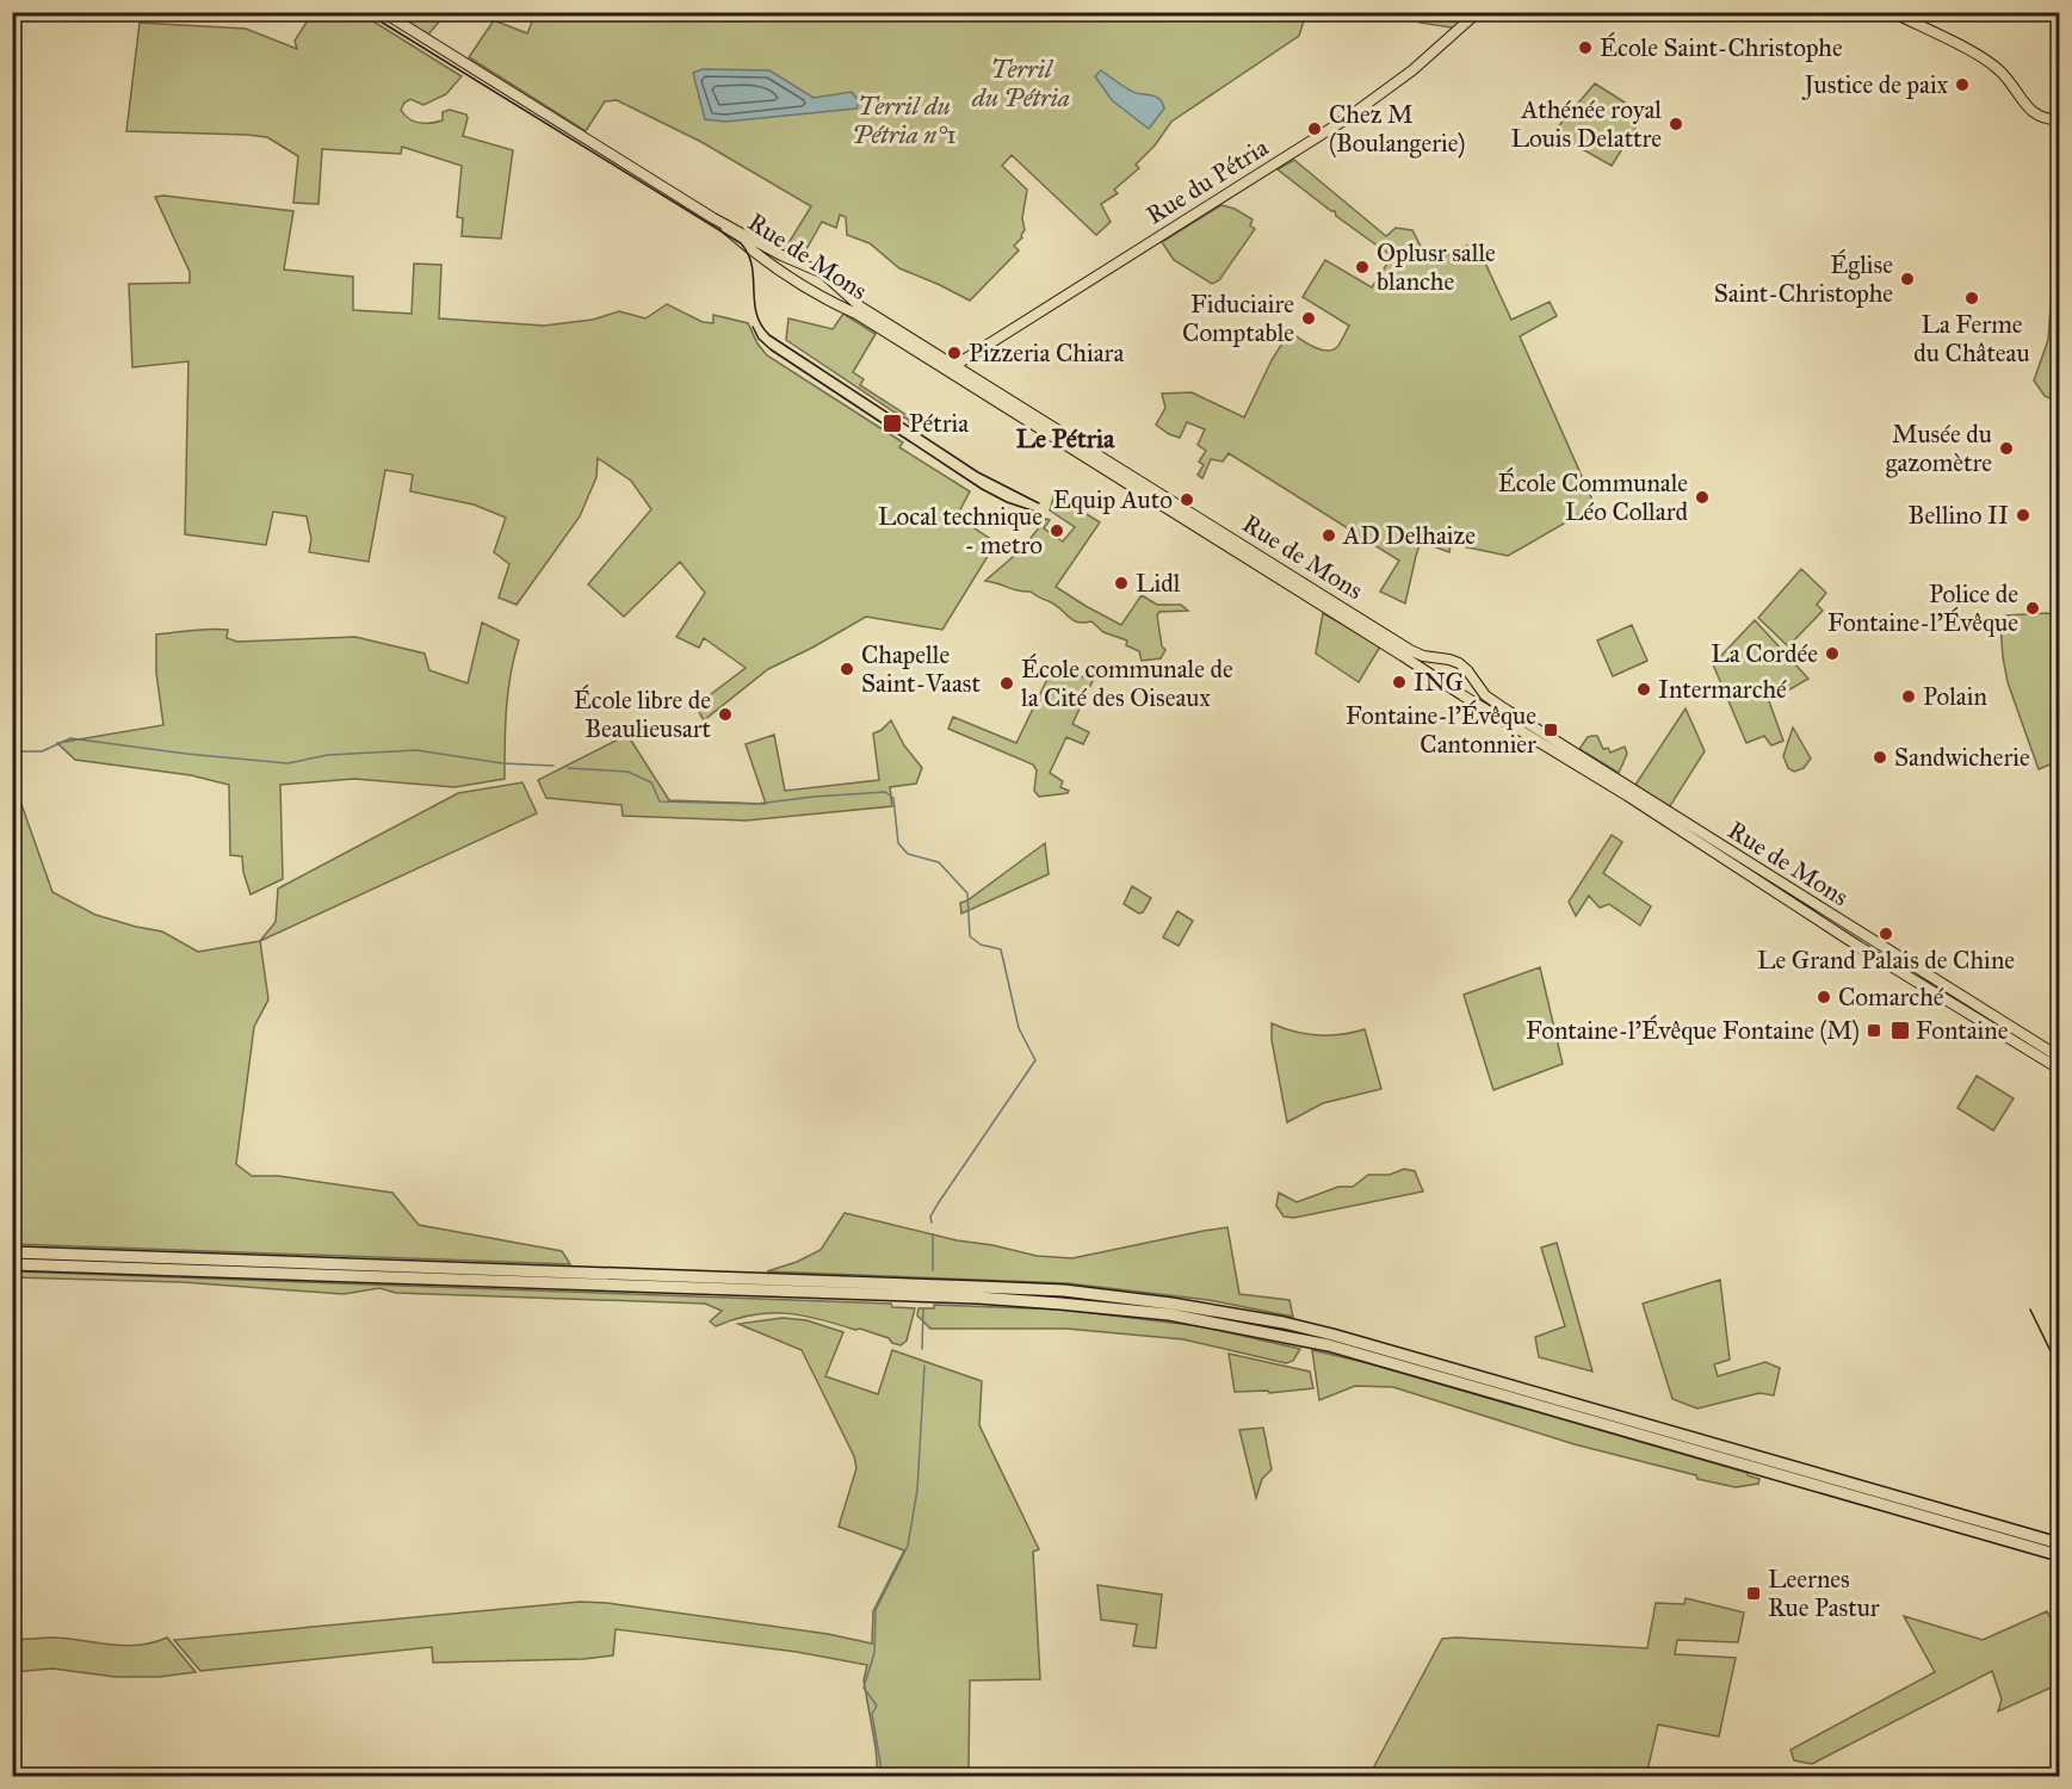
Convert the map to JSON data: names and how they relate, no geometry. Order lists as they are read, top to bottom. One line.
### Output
{"streets":{"main road":["Rue du Pétria","Rue de Mons"]},"crossings":[["Rue du Pétria","Rue de Mons"]],"districts":["Le Pétria"],"parks":["Terril du Pétria","Terril du Pétria n°1"],"places":{"other":["École Saint-Christophe","Justice de paix","Athénée royal Louis Delattre","Chez M (Boulangerie)","Oplusr salle blanche","Église Saint-Christophe","La Ferme du Château","Fiduciaire Comptable","Pizzeria Chiara","Musée du gazomètre","École Communale Léo Collard","Equip Auto","Bellino II","Local technique - metro","AD Delhaize","Lidl","Police de Fontaine-l'Évêque","La Cordée","Chapelle Saint-Vaast","ING","École communale de la Cité des Oiseaux","Intermarché","Polain","École libre de Beaulieusart","Sandwicherie","Le Grand Palais de Chine","Comarché"],"transit":["Pétria","Fontaine-l'Évêque Cantonnier","Fontaine-l'Évêque Fontaine (M)","Fontaine","Leernes Rue Pastur"]}}
